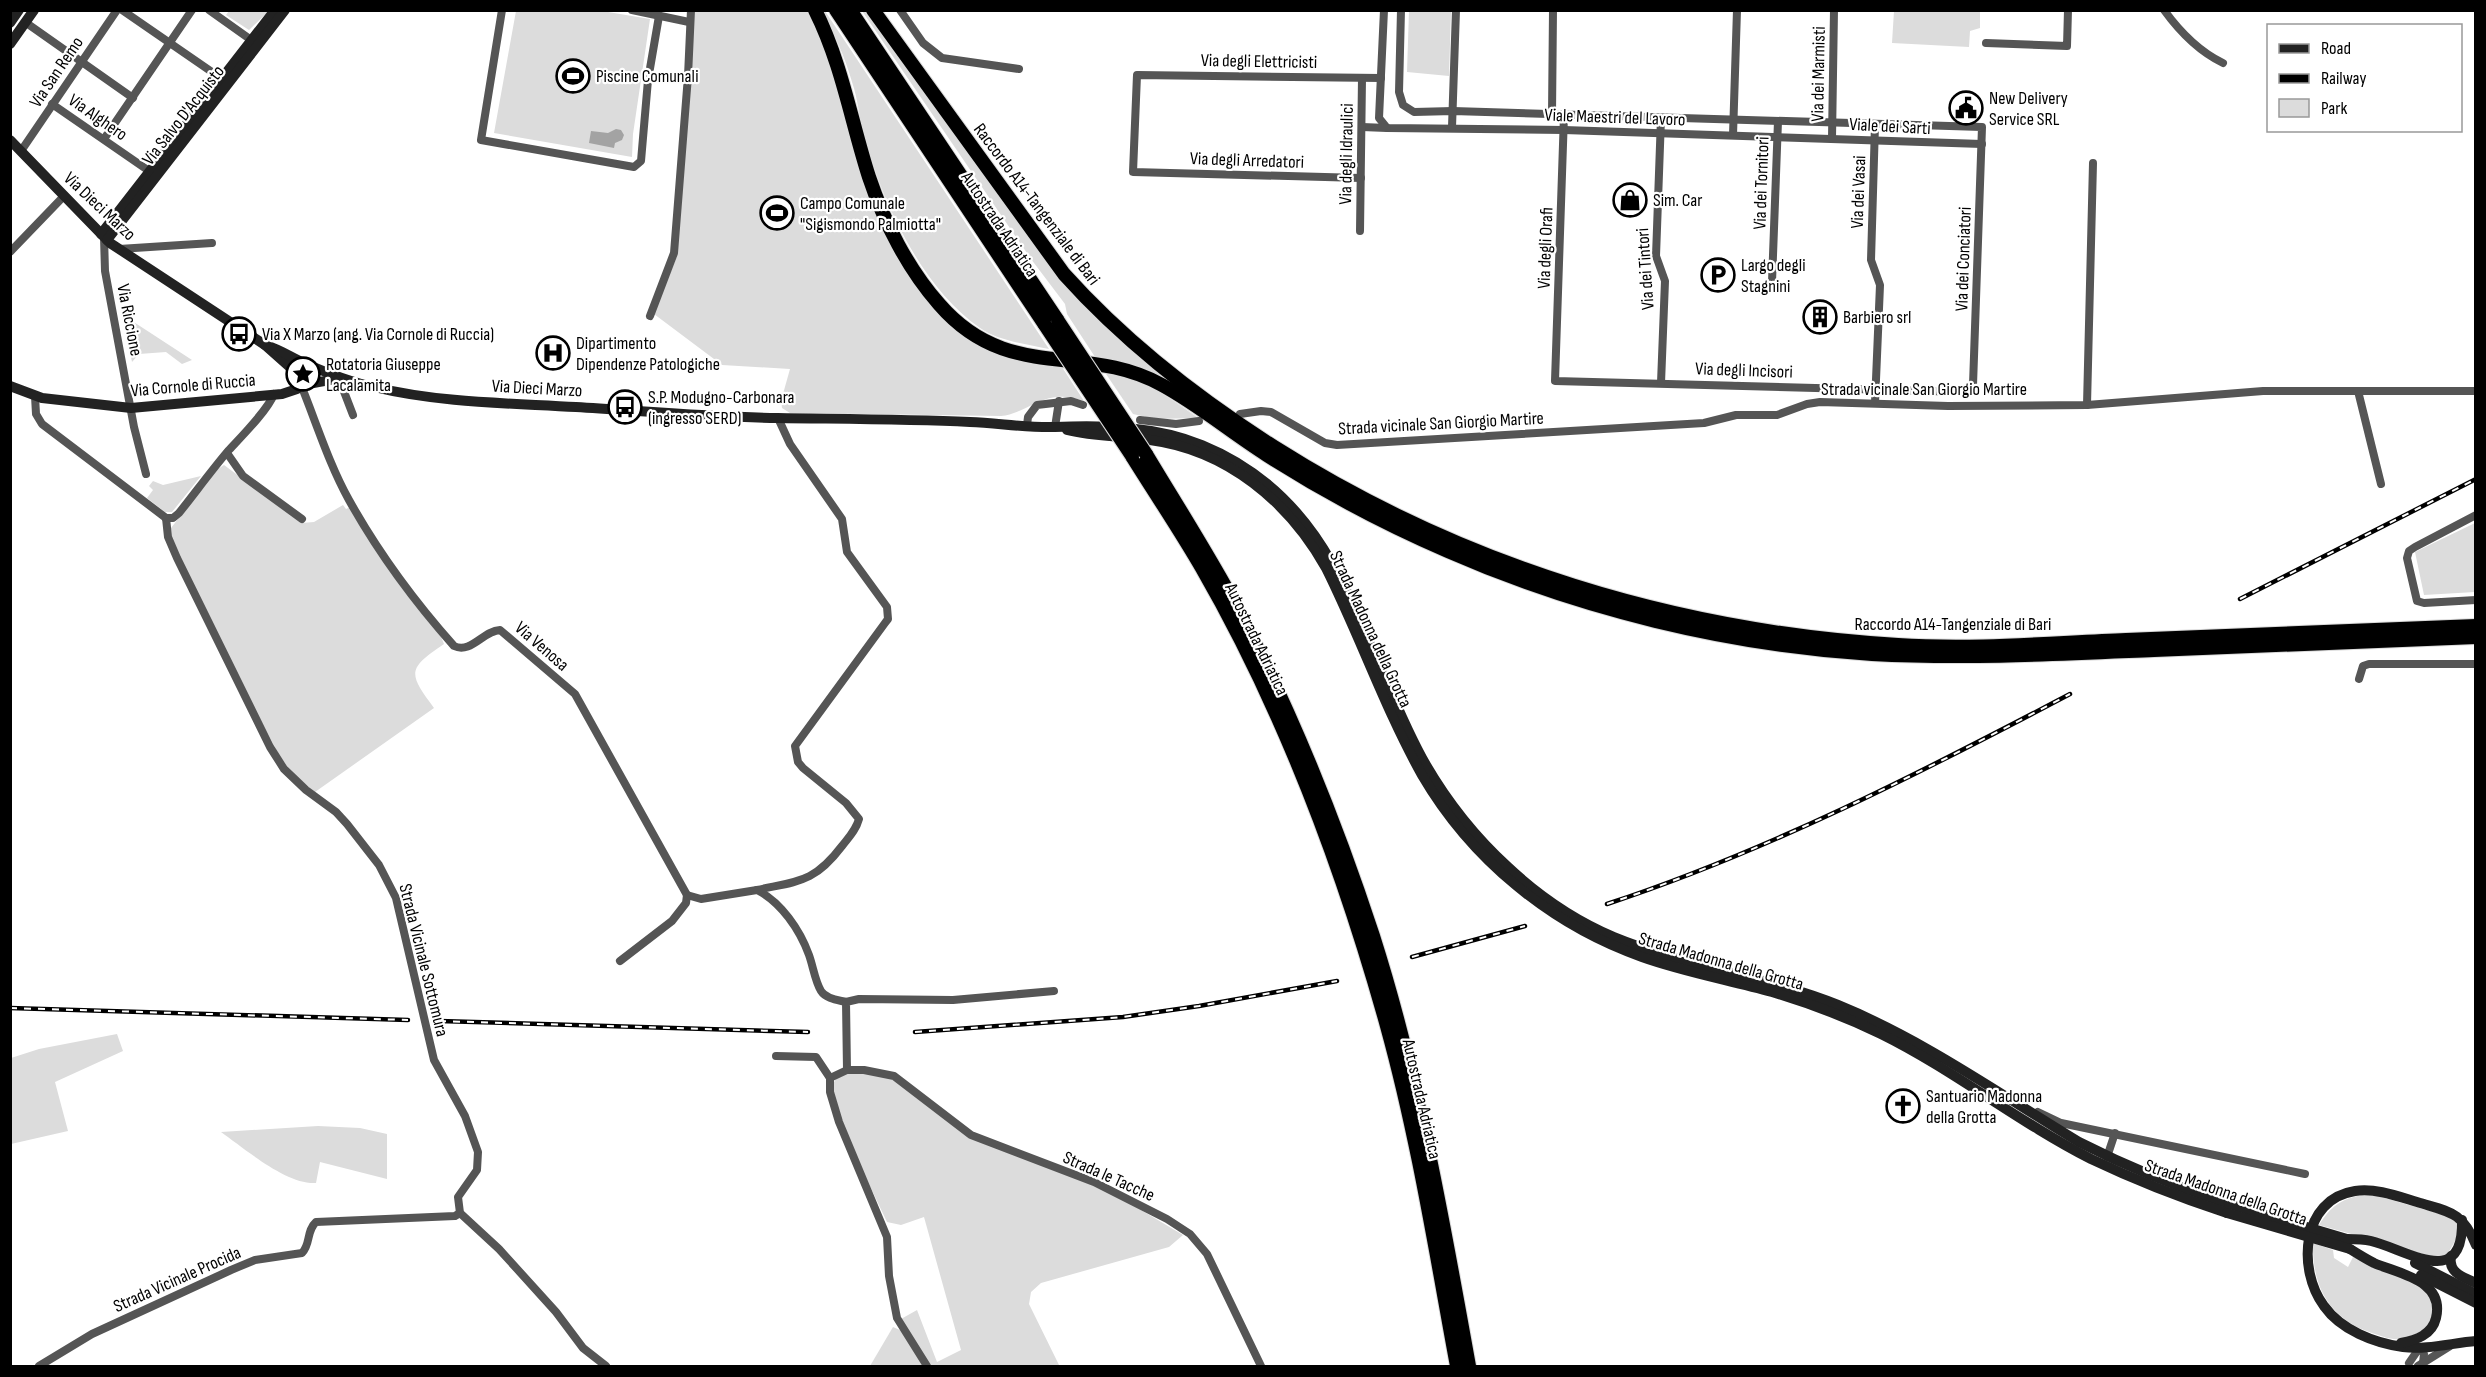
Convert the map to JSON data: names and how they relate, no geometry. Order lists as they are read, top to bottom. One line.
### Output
{"streets":{"highway":["Raccordo A14-Tangenziale di Bari","Autostrada Adriatica"],"main road":["Via Salvo D'Acquisto","Via Dieci Marzo","Via Cornole di Ruccia","Strada Madonna della Grotta"],"street":["Via degli Elettricisti","Via San Remo","Via dei Marmisti","Via Alghero","Viale Maestri del Lavoro","Viale dei Sarti","Via degli Idraulici","Via degli Arredatori","Via dei Tornitori","Via dei Vasai","Via degli Orafi","Via dei Conciatori","Via dei Tintori","Via Riccione","Via degli Incisori","Strada vicinale San Giorgio Martire","Via Venosa","Strada Vicinale Sottomura","Strada le Tacche","Strada Vicinale Procida"]},"crossings":[["Via degli Elettricisti","Via degli Idraulici"],["Via degli Elettricisti","Via degli Arredatori"],["Via San Remo","Via Alghero"],["Via San Remo","Via Dieci Marzo"],["Via dei Marmisti","Viale Maestri del Lavoro"],["Via dei Marmisti","Viale dei Sarti"],["Via Salvo D'Acquisto","Via Alghero"],["Via Salvo D'Acquisto","Via Dieci Marzo"],["Via Salvo D'Acquisto","Via Riccione"],["Viale Maestri del Lavoro","Viale dei Sarti"],["Viale Maestri del Lavoro","Via degli Idraulici"],["Viale Maestri del Lavoro","Via dei Tornitori"],["Viale Maestri del Lavoro","Via degli Orafi"],["Viale Maestri del Lavoro","Via dei Tintori"],["Viale dei Sarti","Via dei Vasai"],["Viale dei Sarti","Via dei Conciatori"],["Via degli Idraulici","Via degli Arredatori"],["Via dei Vasai","Via degli Incisori"],["Via Dieci Marzo","Via Riccione"],["Via Dieci Marzo","Via Cornole di Ruccia"],["Via Dieci Marzo","Strada Madonna della Grotta"],["Via Dieci Marzo","Via Venosa"],["Via degli Orafi","Via degli Incisori"],["Via dei Conciatori","Via degli Incisori"],["Via dei Tintori","Via degli Incisori"],["Via Riccione","Via Cornole di Ruccia"],["Via Cornole di Ruccia","Via Venosa"],["Strada Vicinale Sottomura","Strada Vicinale Procida"]],"places":{"sports":["Piscine Comunali","Campo Comunale \"Sigismondo Palmiotta\""],"public building":["New Delivery Service SRL"],"shop":["Sim. Car"],"parking":["Largo degli Stagnini"],"building":["Barbiero srl"],"bus stop":["Via X Marzo (ang. Via Cornole di Ruccia)","S.P. Modugno-Carbonara (ingresso SERD)"],"hospital":["Dipartimento Dipendenze Patologiche"],"place":["Rotatoria Giuseppe Lacalamita"],"church":["Santuario Madonna della Grotta"]},"legend":["Road","Railway","Park"]}
